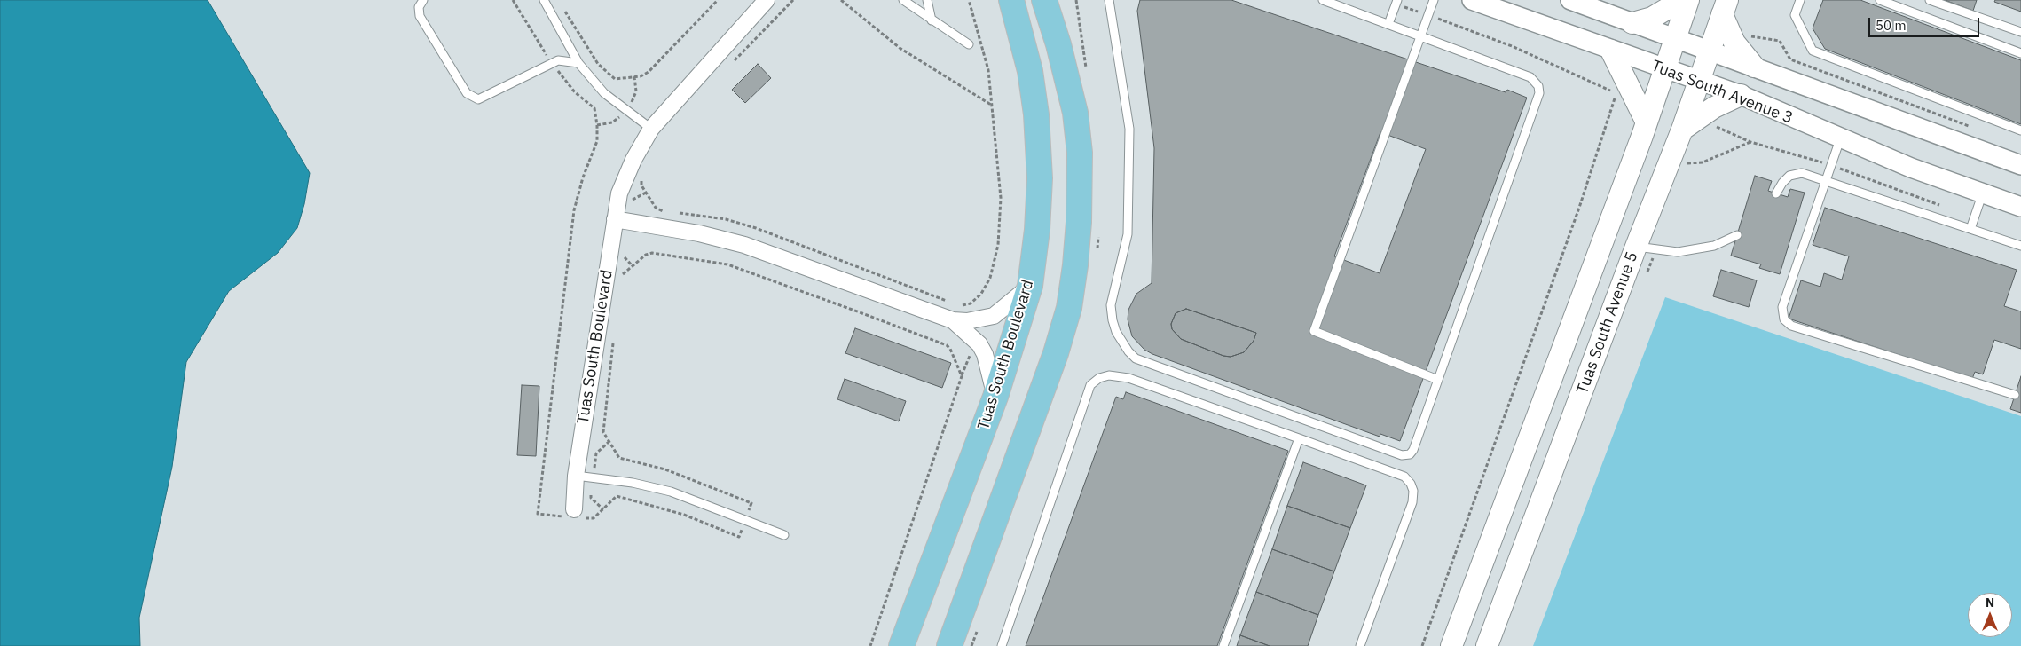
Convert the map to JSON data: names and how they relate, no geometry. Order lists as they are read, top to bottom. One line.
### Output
{"streets":{"main road":["Tuas South Avenue 5","Tuas South Boulevard"],"street":["Tuas South Avenue 3"]},"crossings":[["Tuas South Avenue 3","Tuas South Avenue 5"]],"scale_bar":"50 m","north":"top"}
